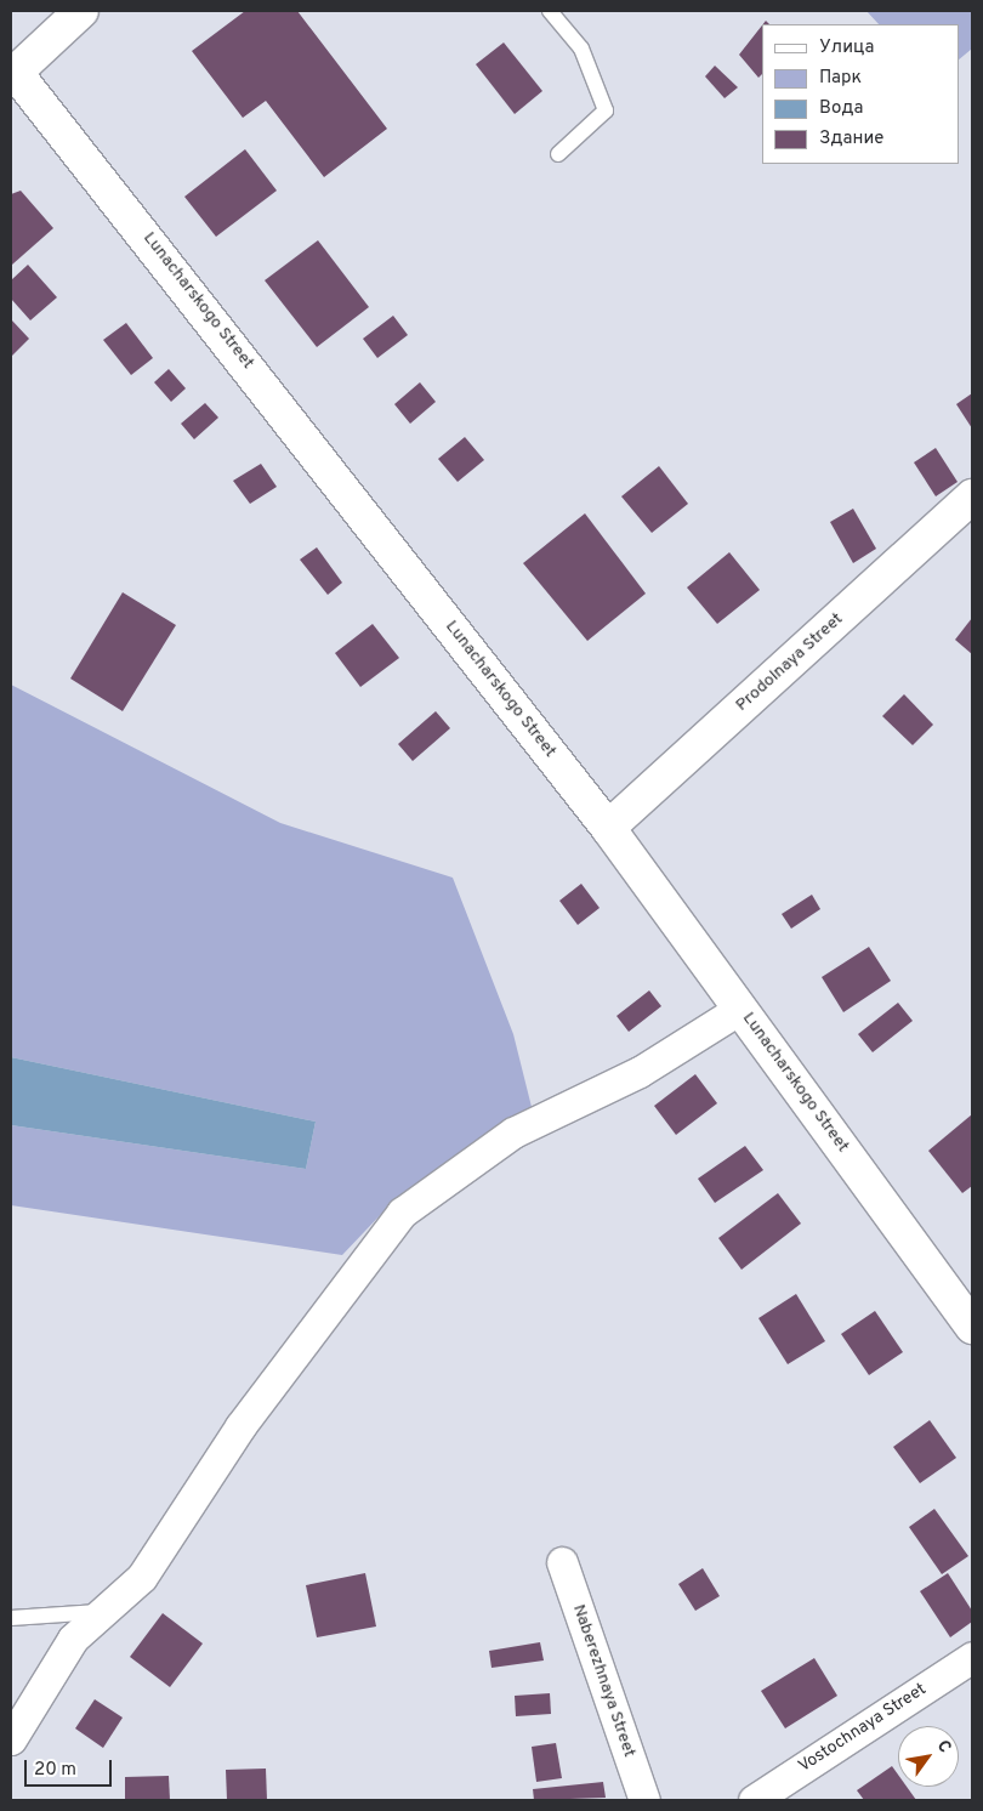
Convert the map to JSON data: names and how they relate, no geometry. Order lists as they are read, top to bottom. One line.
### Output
{"streets":{"main road":["Lunacharskogo Street","Prodolnaya Street"],"street":["Naberezhnaya Street","Vostochnaya Street"]},"crossings":[["Lunacharskogo Street","Prodolnaya Street"]],"legend":["Улица","Парк","Вода","Здание"],"scale_bar":"20 m","north":"top right"}
